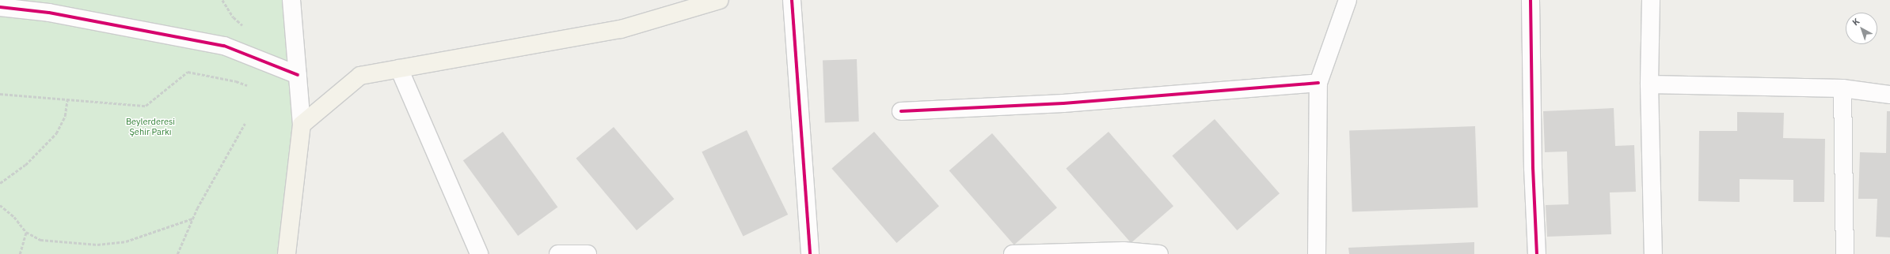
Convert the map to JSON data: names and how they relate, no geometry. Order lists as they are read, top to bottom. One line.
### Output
{"parks":["Beylerderesi Şehir Parkı"],"north":"top left"}
